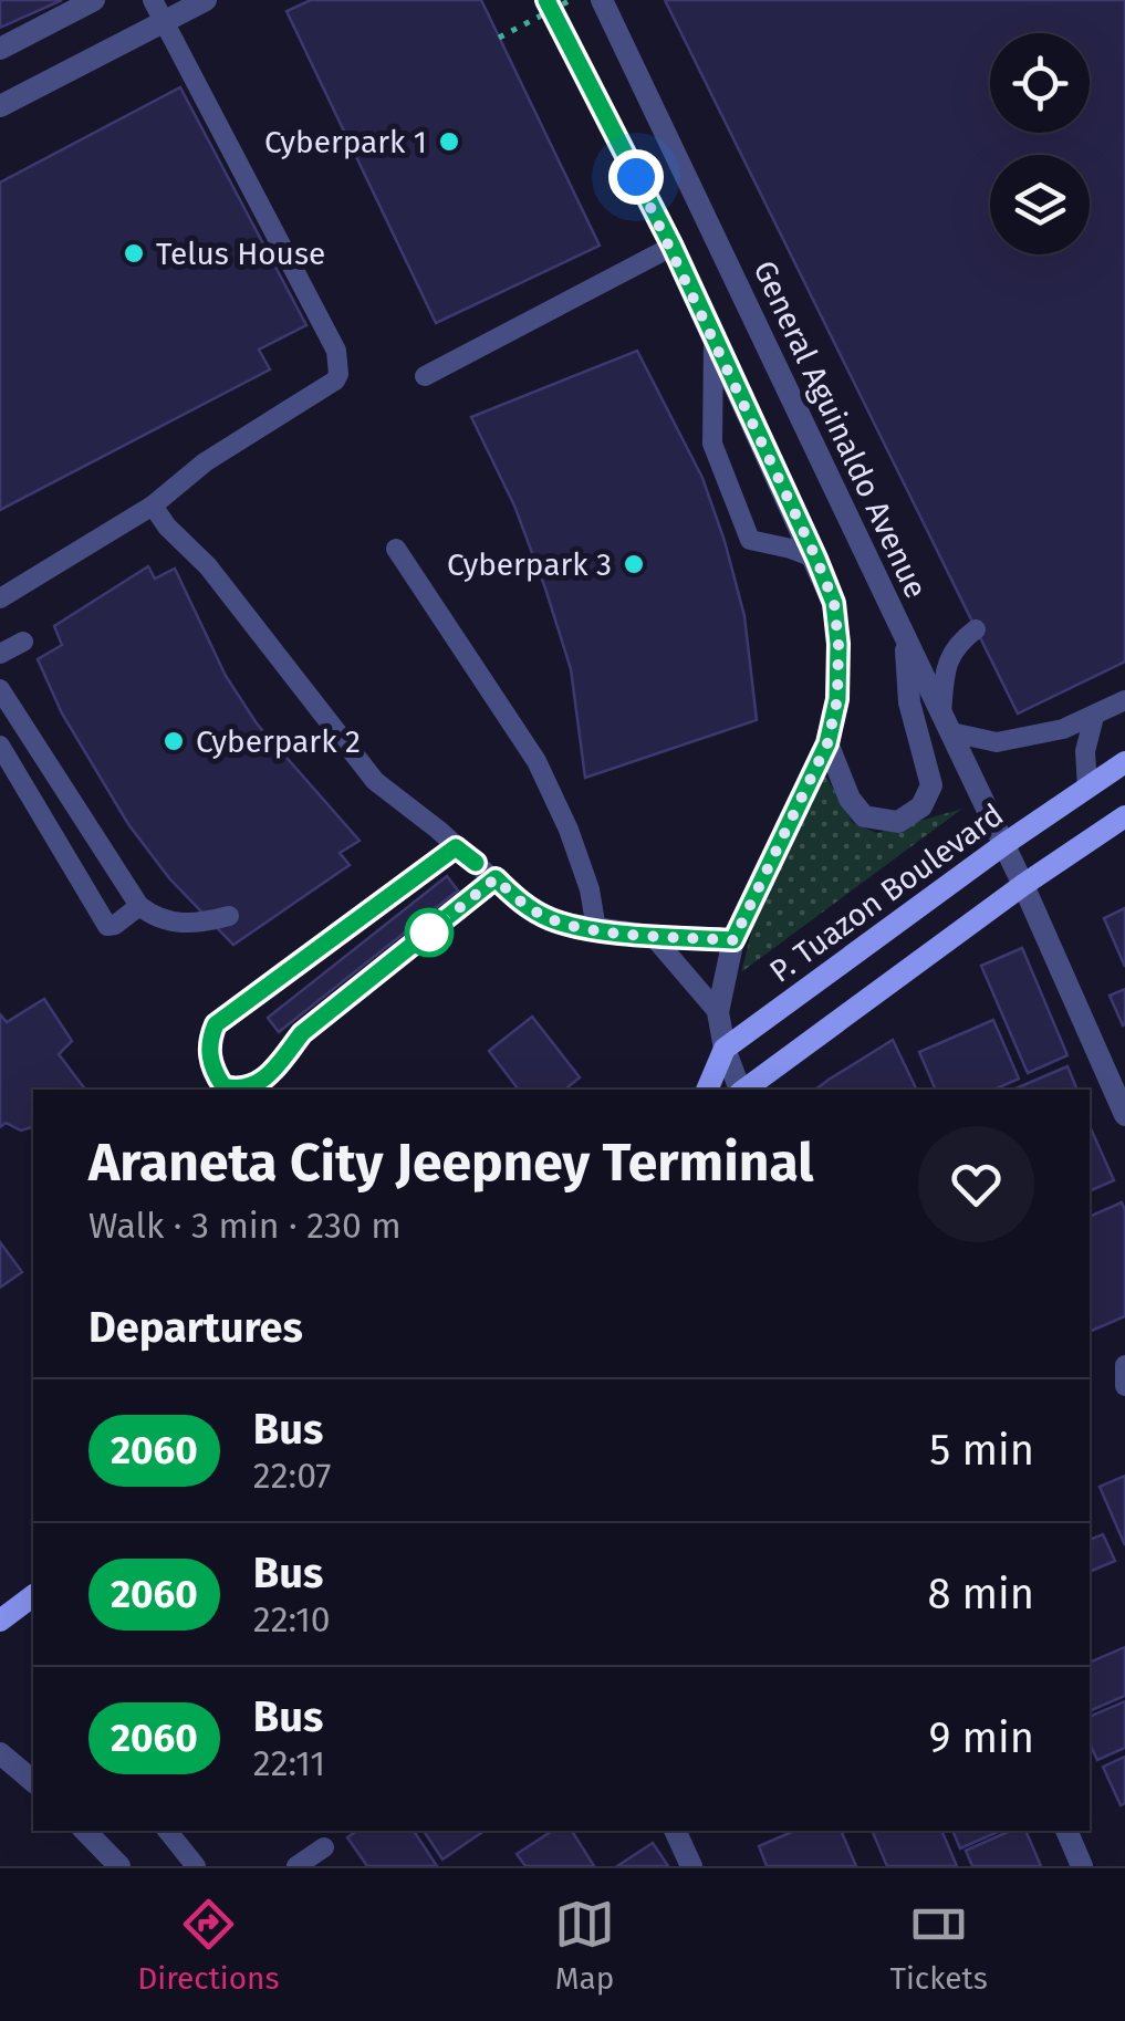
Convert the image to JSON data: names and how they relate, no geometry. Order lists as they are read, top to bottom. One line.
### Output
{"streets":{"main road":["P. Tuazon Boulevard"],"street":["General Aguinaldo Avenue"]},"crossings":[["General Aguinaldo Avenue","P. Tuazon Boulevard"]],"places":["Cyberpark 1","Telus House","Cyberpark 3","Cyberpark 2"],"lines":["bus line 2060"],"page":{"heading":[["Araneta City Jeepney Terminal","Walk · 3 min · 230 m"],"Departures"],"list":[{"mark":"2060","name":"Bus","note":"22:07","value":"5 min"},{"mark":"2060","name":"Bus","note":"22:10","value":"8 min"},{"mark":"2060","name":"Bus","note":"22:11","value":"9 min"}],"tabs":["Directions","Map","Tickets"]}}
